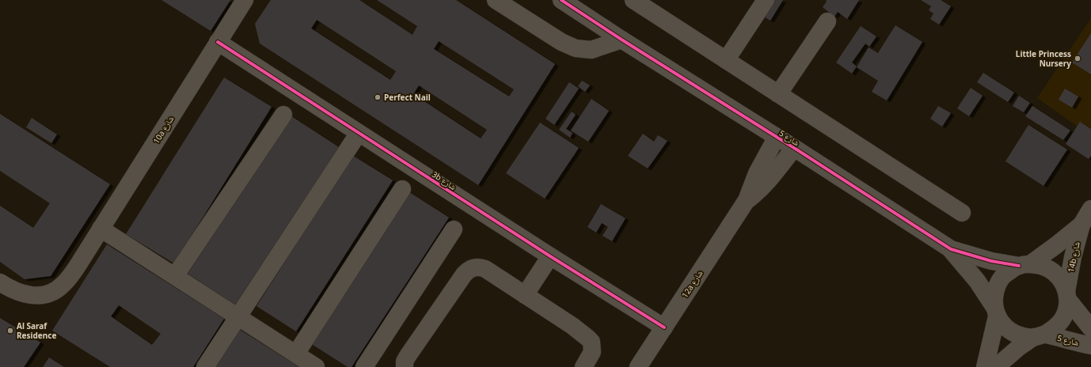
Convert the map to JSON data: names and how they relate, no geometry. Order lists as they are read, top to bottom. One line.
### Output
{"streets":{"street":["10a شارع","شارع 5","3b شارع","14b شارع","12a شارع"]},"crossings":[["10a شارع","3b شارع"],["شارع 5","14b شارع"],["شارع 5","12a شارع"],["3b شارع","12a شارع"]],"places":["Little Princess Nursery","Perfect Nail","Al Saraf Residence"]}
